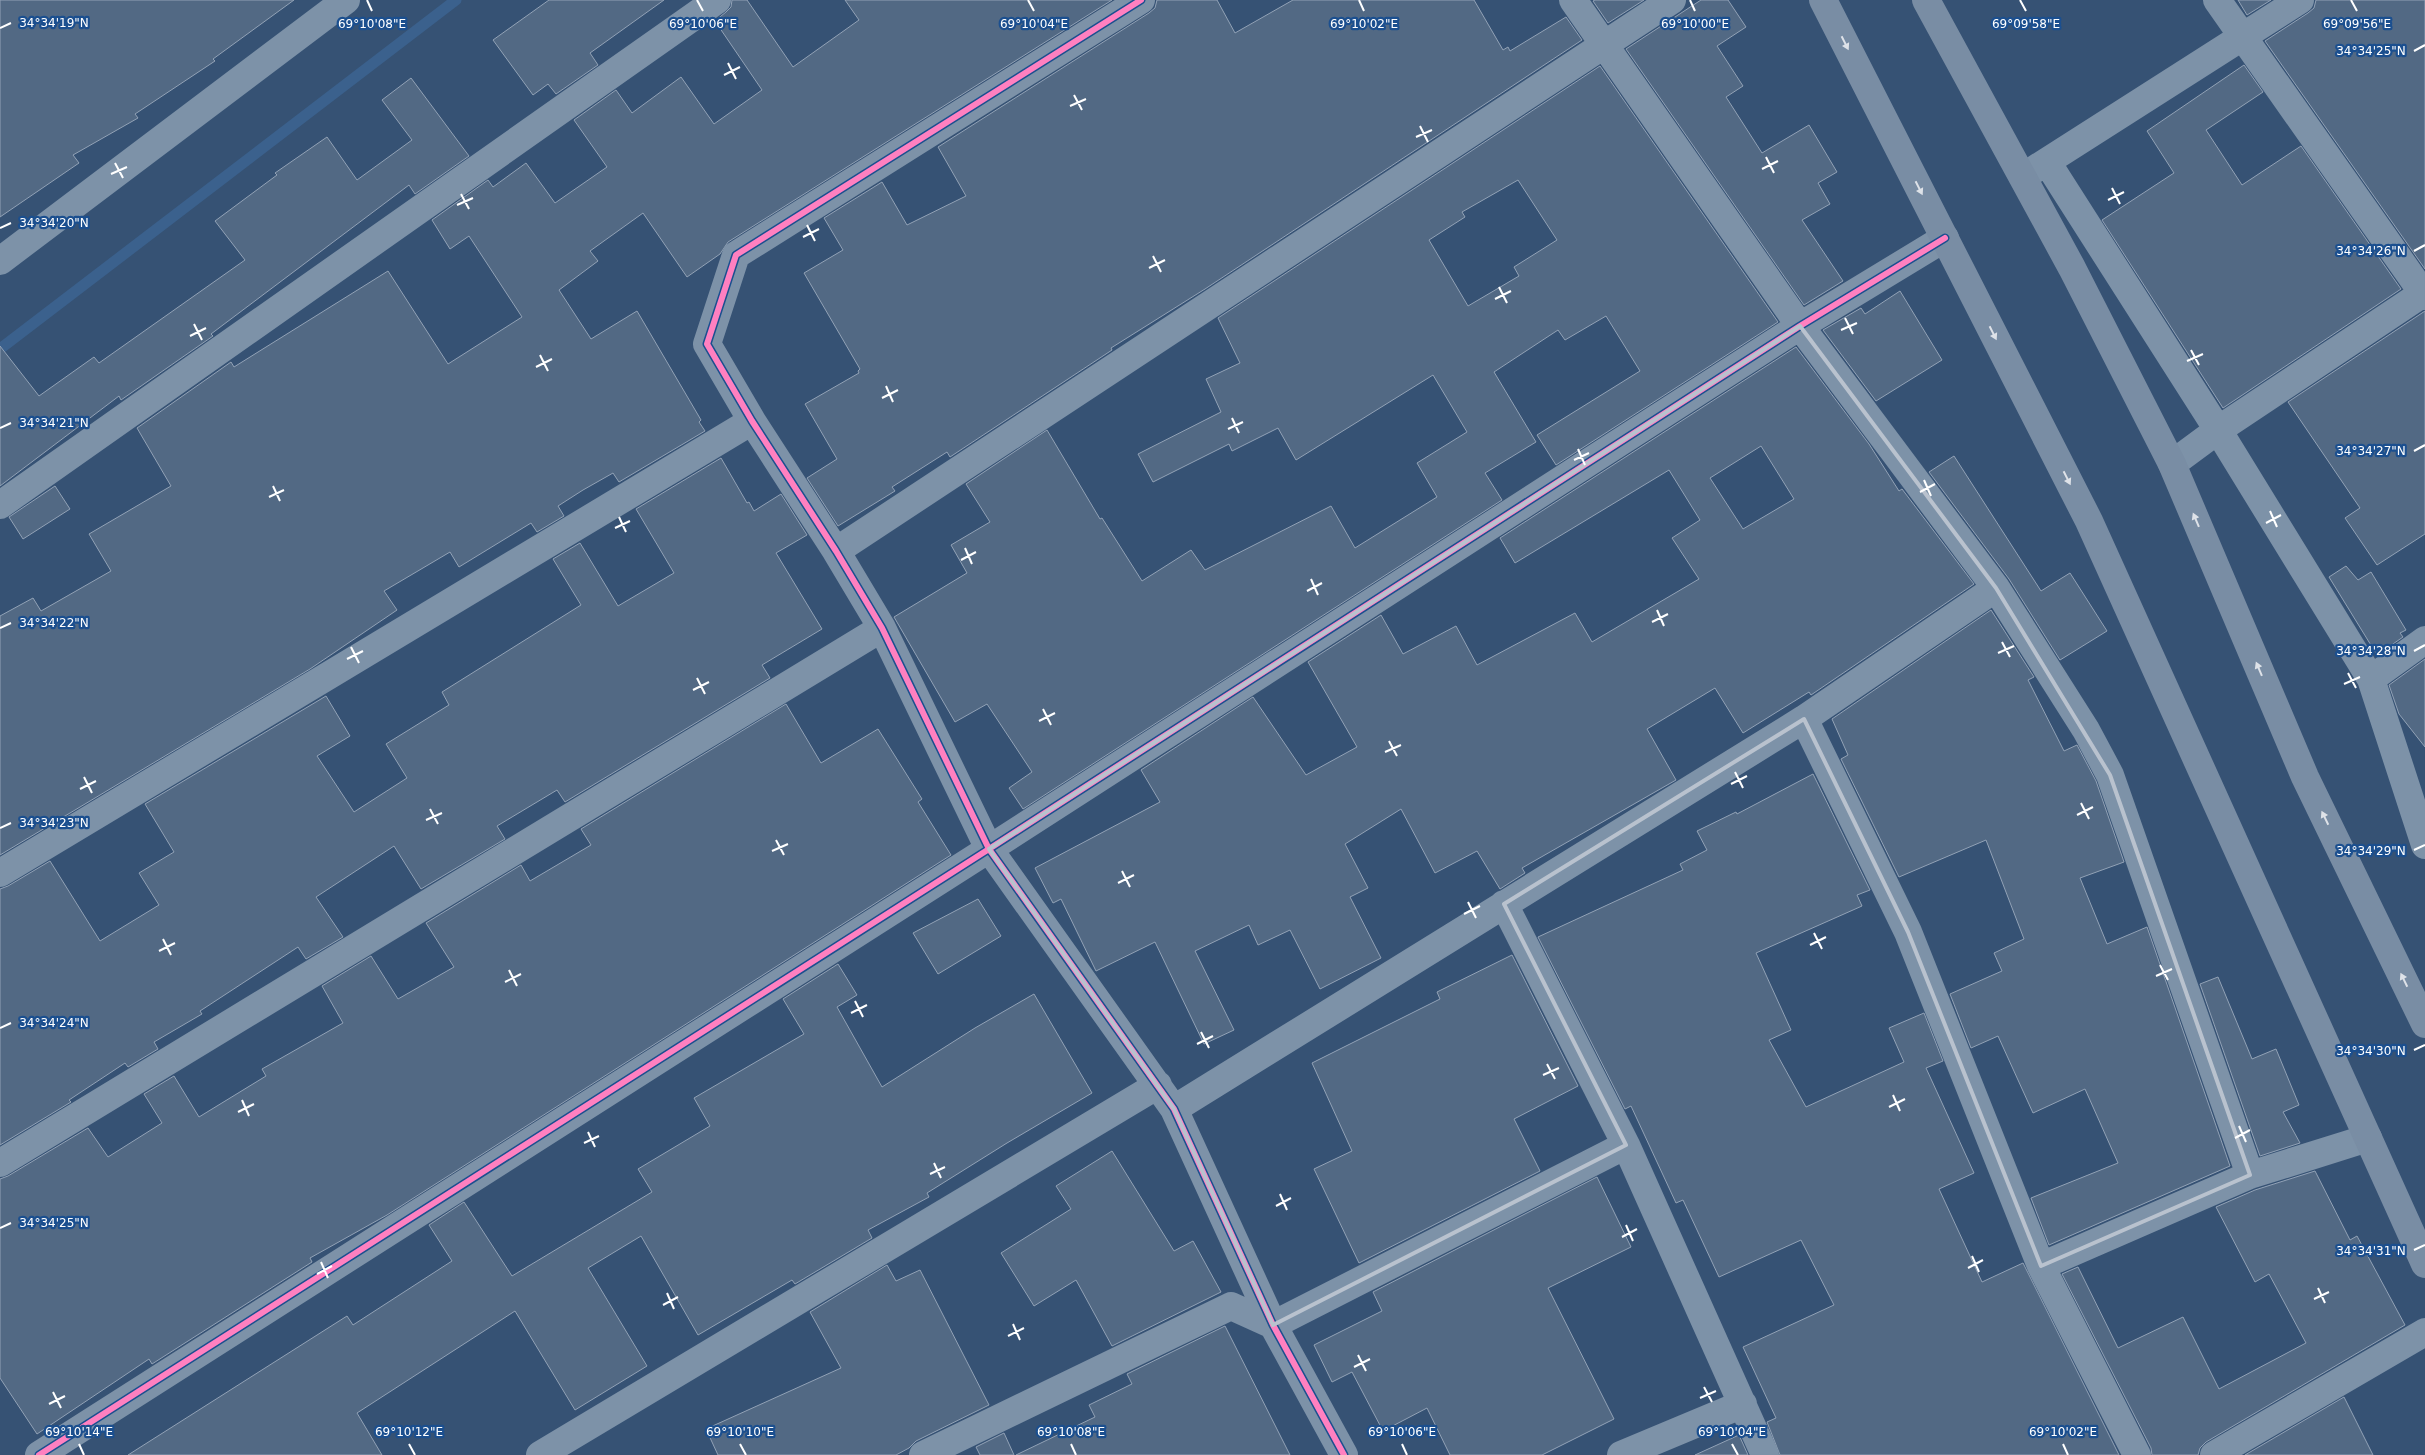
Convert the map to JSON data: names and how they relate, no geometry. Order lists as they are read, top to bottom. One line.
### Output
{"coordinates":["34°34'19\"N","69°10'08\"E","69°10'06\"E","69°10'04\"E","69°10'02\"E","69°10'00\"E","69°09'58\"E","69°09'56\"E","34°34'25\"N","34°34'20\"N","34°34'26\"N","34°34'21\"N","34°34'27\"N","34°34'22\"N","34°34'28\"N","34°34'23\"N","34°34'29\"N","34°34'24\"N","34°34'30\"N","34°34'31\"N","69°10'14\"E","69°10'12\"E","69°10'10\"E"]}
